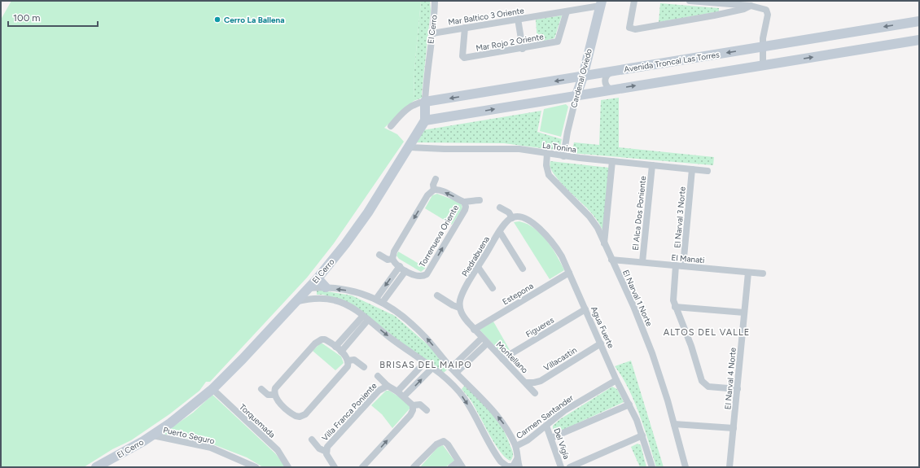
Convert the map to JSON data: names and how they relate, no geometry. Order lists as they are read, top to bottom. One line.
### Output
{"streets":{"street":["Mar Baltico 3 Oriente","El Cerro","Mar Rojo 2 Oriente","Avenida Troncal Las Torres","Cardenal Oviedo","La Tonina","El Alca Dos Poniente","El Narval 3 Norte","Torrenueva Oriente","Piedrabuena","El Manati","Estepona","El Narval 1 Norte","Figueres","Agua Fuerte","Montellano","Villacastin","El Narval 4 Norte","Villa Franca Poniente","Carmen Santander","Torquemada","Puerto Seguro","Del Vigía"]},"crossings":[["Mar Baltico 3 Oriente","El Cerro"],["Mar Baltico 3 Oriente","Mar Rojo 2 Oriente"],["Mar Baltico 3 Oriente","Cardenal Oviedo"],["El Cerro","Avenida Troncal Las Torres"],["El Cerro","La Tonina"],["El Cerro","Torquemada"],["El Cerro","Puerto Seguro"],["Avenida Troncal Las Torres","Cardenal Oviedo"],["Cardenal Oviedo","La Tonina"],["La Tonina","El Alca Dos Poniente"],["La Tonina","El Narval 3 Norte"],["La Tonina","El Narval 1 Norte"],["El Alca Dos Poniente","El Manati"],["El Narval 3 Norte","El Manati"],["Piedrabuena","Agua Fuerte"],["Piedrabuena","Montellano"],["El Manati","El Narval 1 Norte"],["El Manati","El Narval 4 Norte"],["Estepona","Agua Fuerte"],["Estepona","Montellano"],["Figueres","Agua Fuerte"],["Figueres","Montellano"],["Agua Fuerte","Villacastin"],["Agua Fuerte","Carmen Santander"],["Montellano","Villacastin"],["Carmen Santander","Del Vigía"]],"one_way":["Torrenueva Oriente"],"districts":["ALTOS DEL VALLE","BRISAS DEL MAIPO"],"places":["Cerro La Ballena"],"scale_bar":"100 m"}
